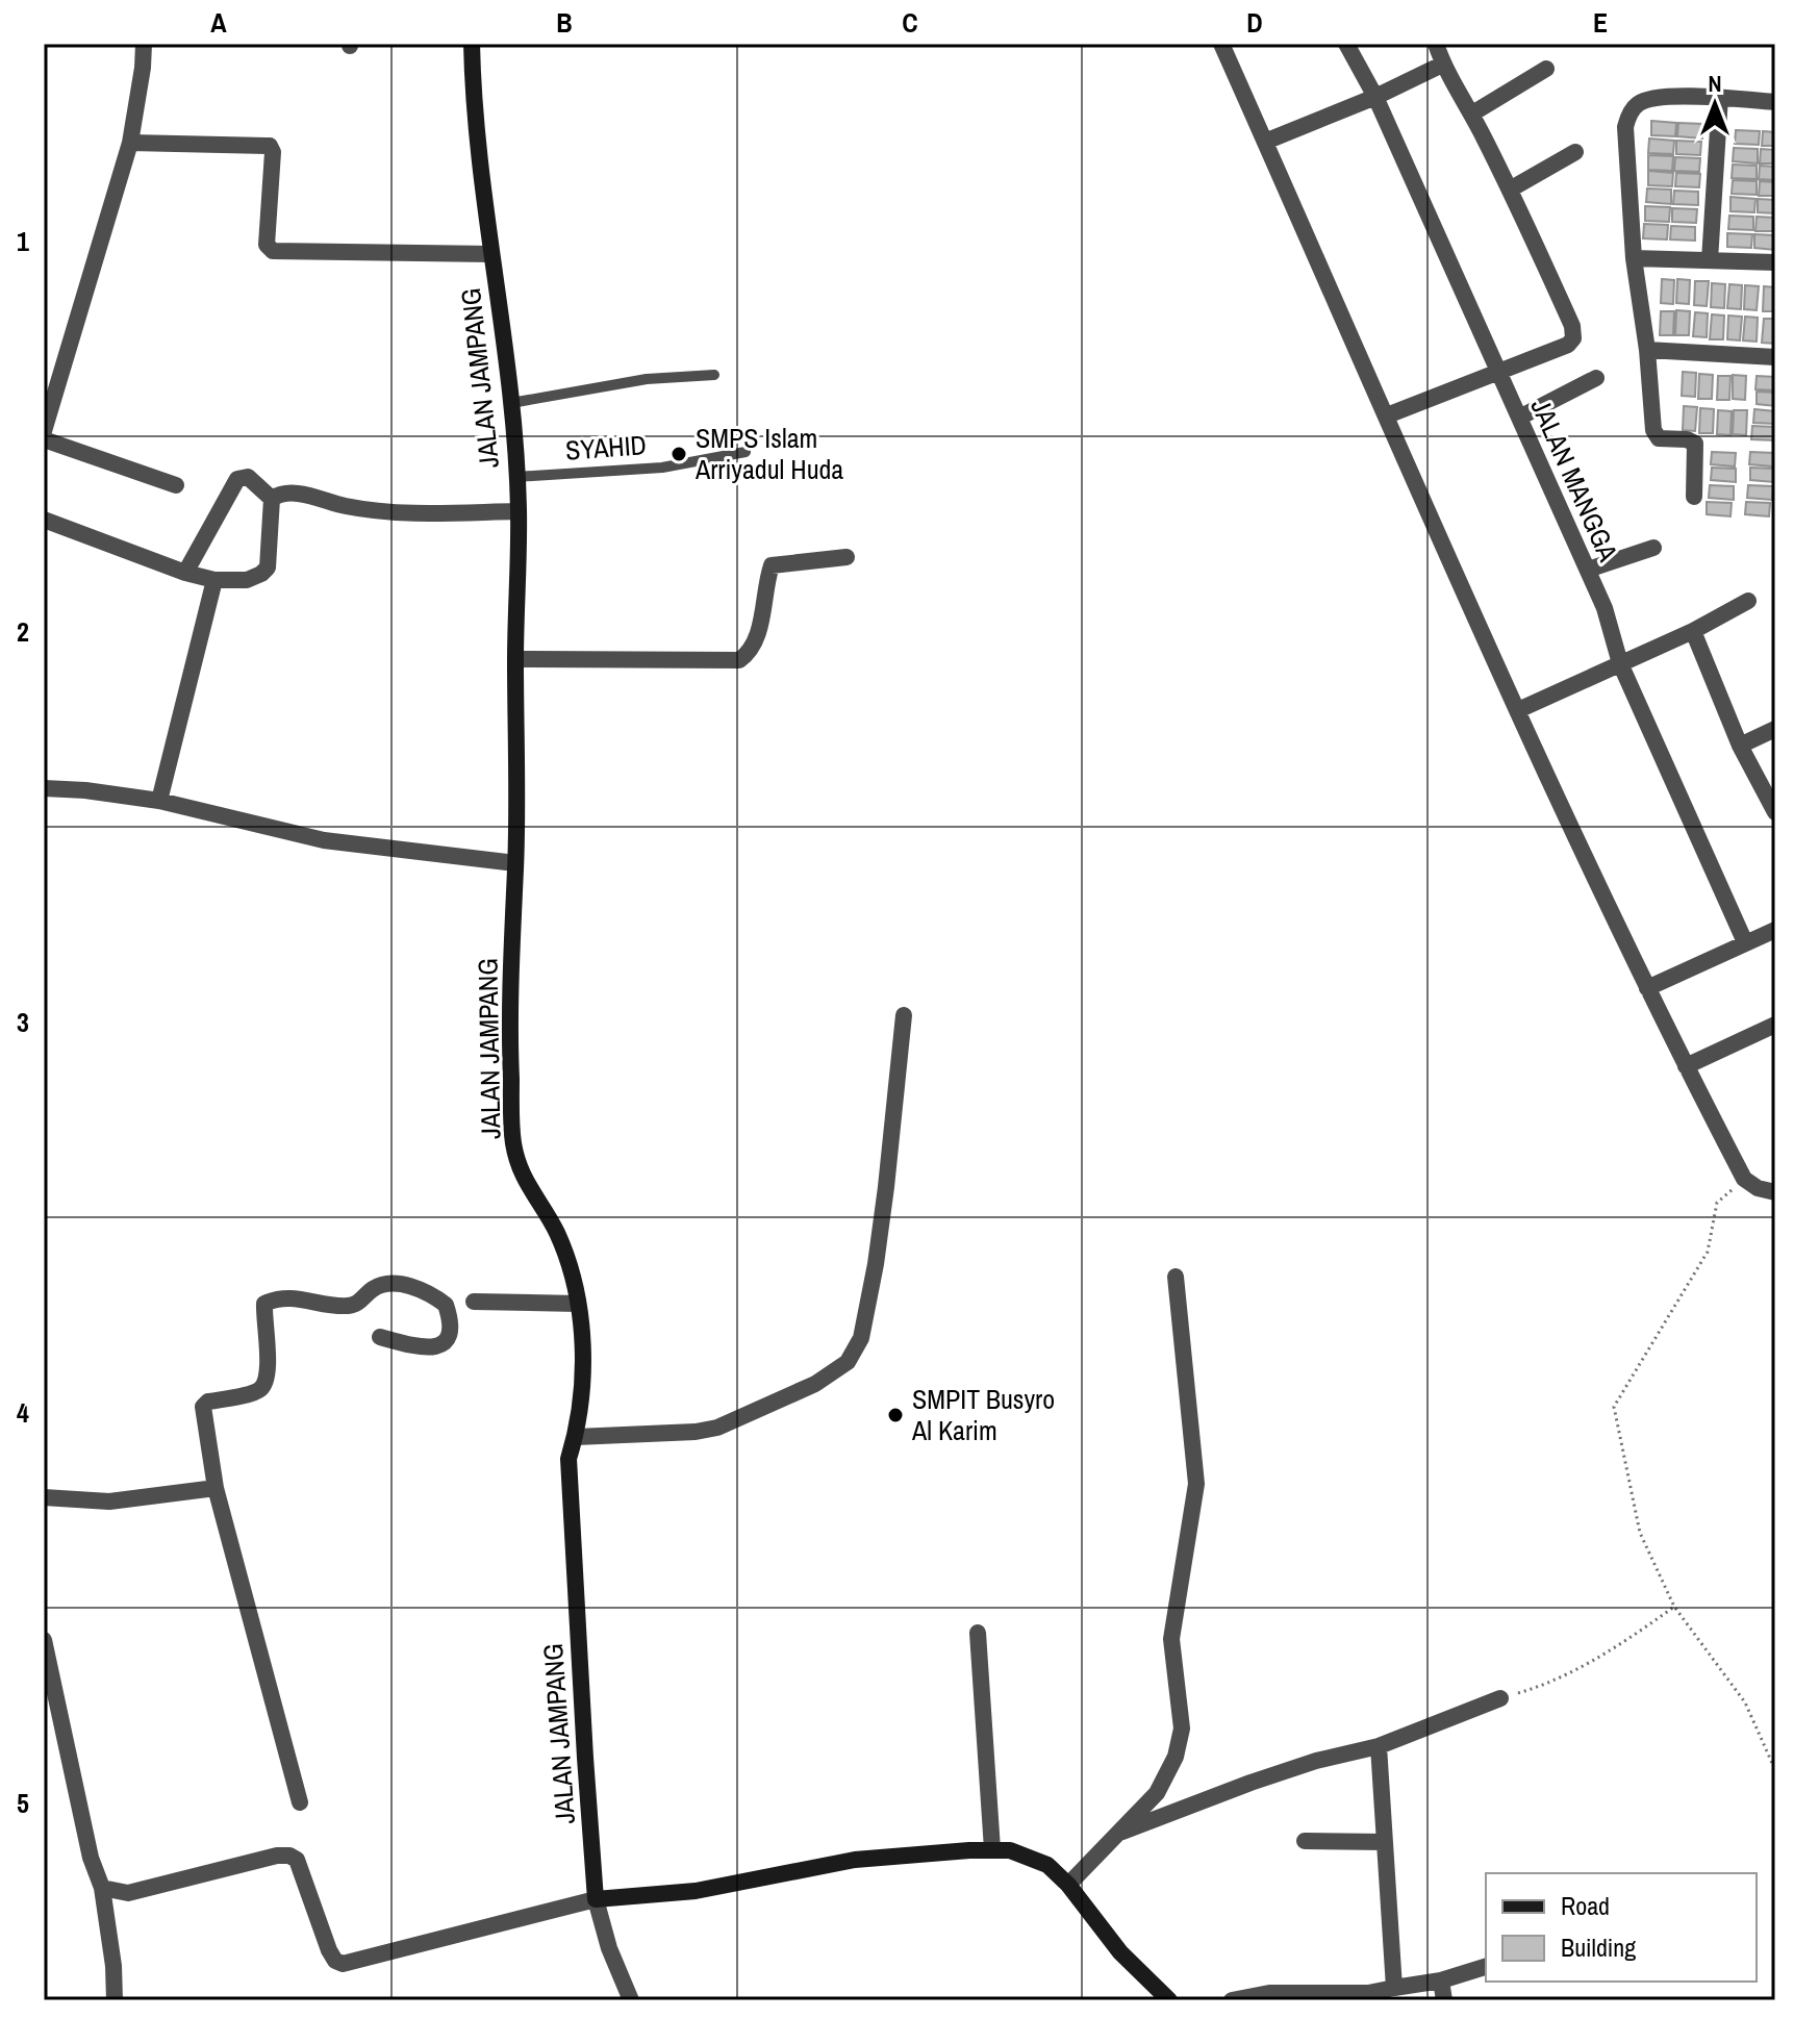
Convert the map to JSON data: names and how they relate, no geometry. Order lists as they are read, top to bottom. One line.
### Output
{"streets":{"street":["JALAN JAMPANG","JALAN MANGGA"],"lane":["SYAHID"]},"crossings":[["JALAN JAMPANG","SYAHID"]],"places":["SMPS Islam Arriyadul Huda","SMPIT Busyro Al Karim"],"legend":["Road","Building"],"north":"top","grid":{"columns":["A","B","C","D","E"],"rows":["1","2","3","4","5"]}}
